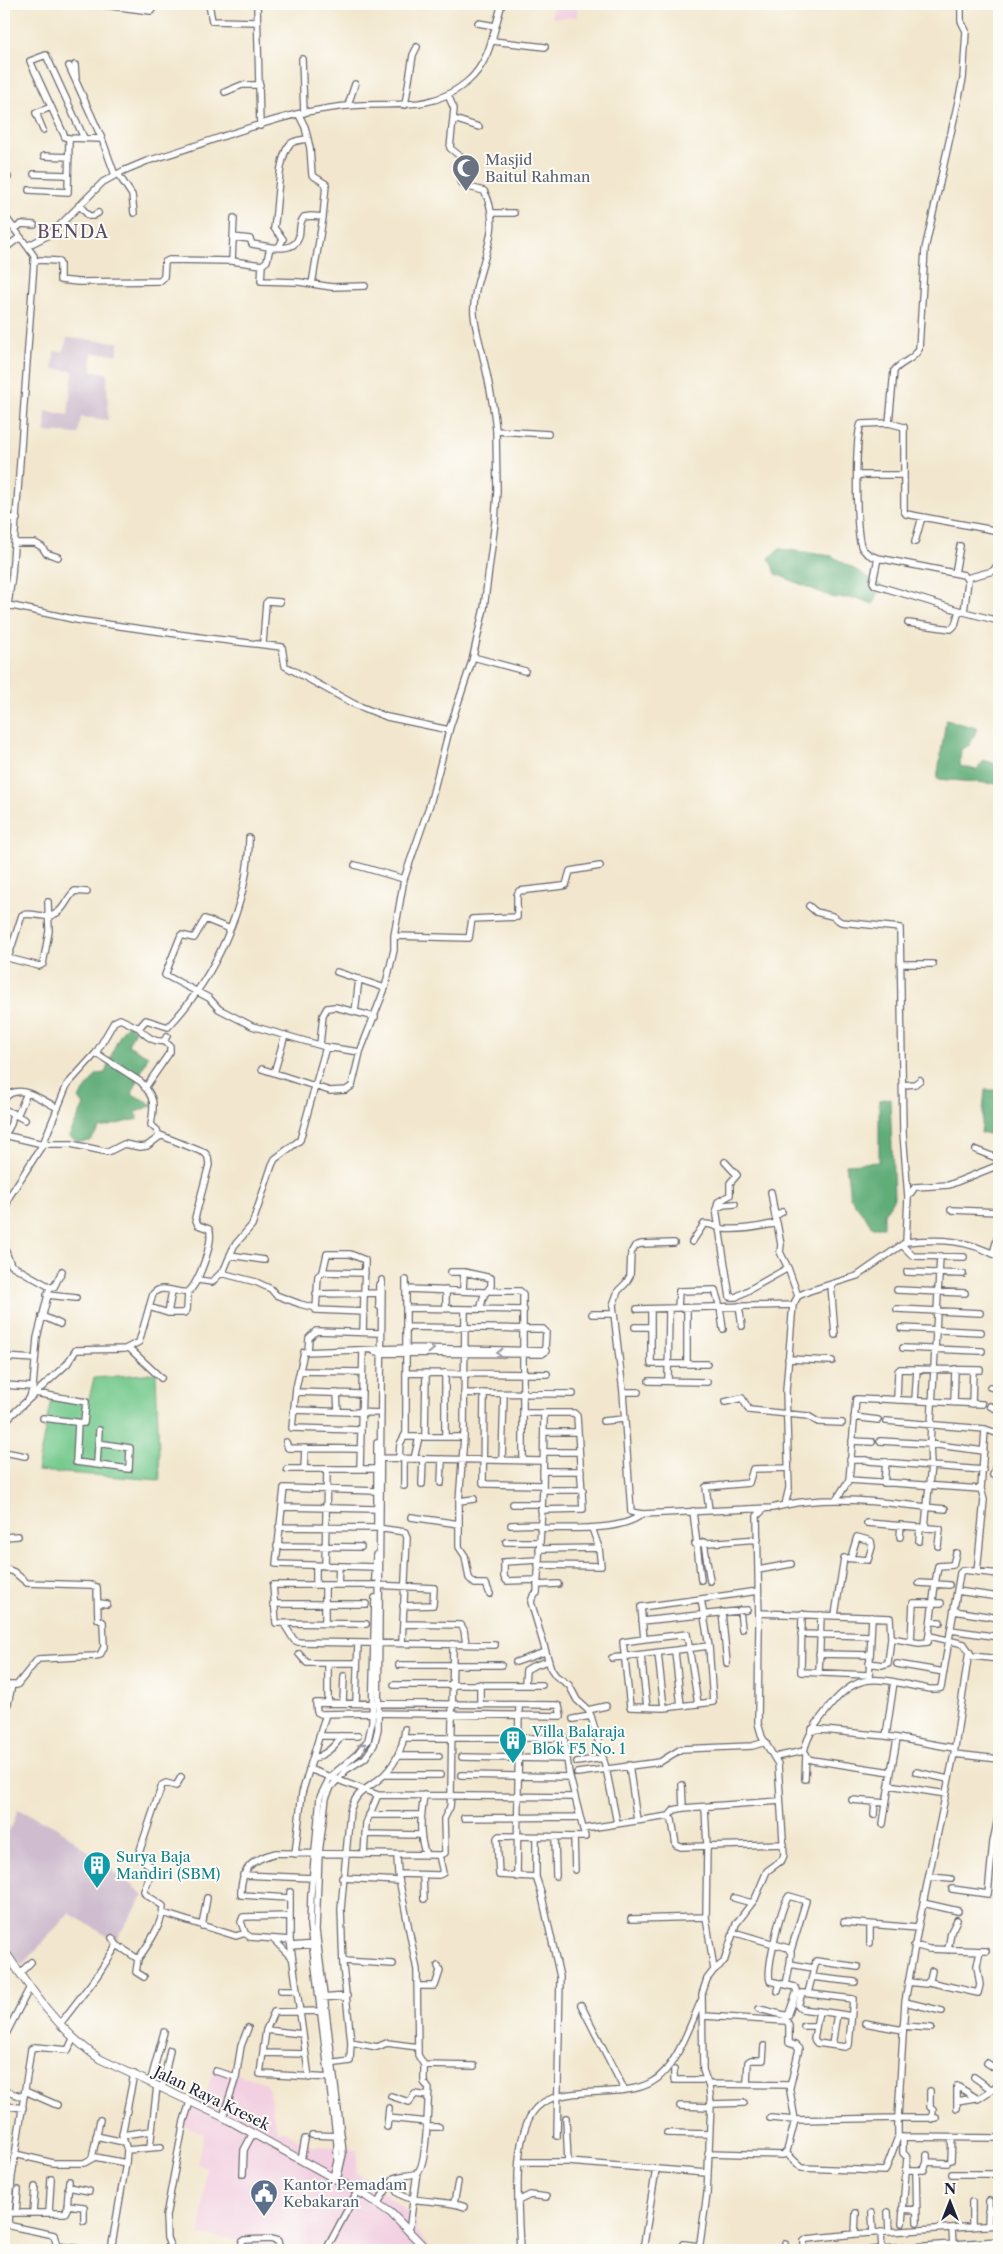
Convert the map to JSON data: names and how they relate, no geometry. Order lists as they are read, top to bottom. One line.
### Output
{"streets":{"main road":["Jalan Raya Kresek"]},"districts":["BENDA"],"places":{"mosque":["Masjid Baitul Rahman"],"building":["Villa Balaraja Blok F5 No. 1","Surya Baja Mandiri (SBM)"],"public building":["Kantor Pemadam Kebakaran"]},"north":"top"}
